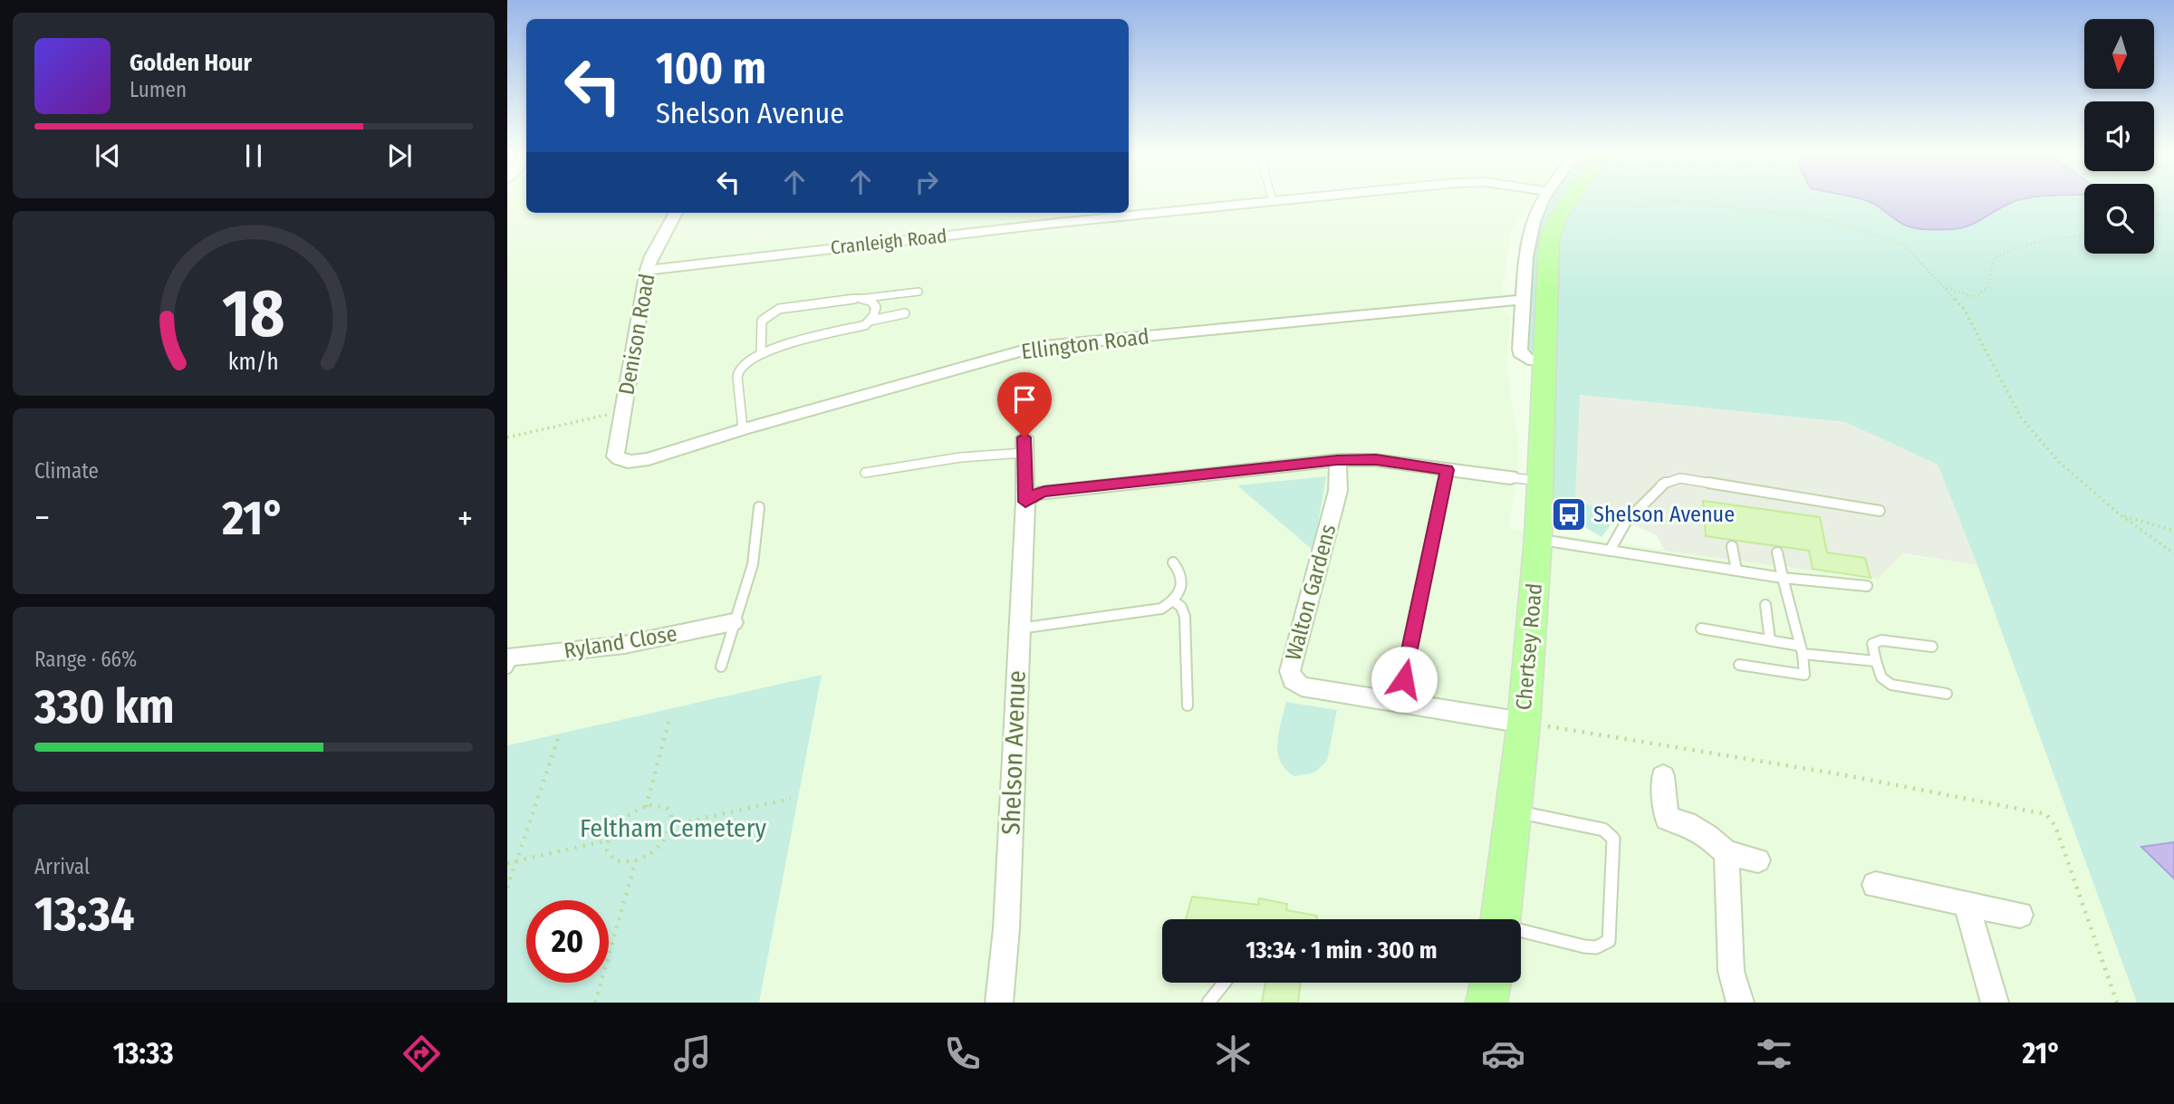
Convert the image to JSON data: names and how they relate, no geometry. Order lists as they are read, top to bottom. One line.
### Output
{"streets":{"main road":["Chertsey Road"],"street":["Cranleigh Road","Denison Road","Ellington Road","Walton Gardens","Ryland Close","Shelson Avenue"]},"crossings":[["Cranleigh Road","Denison Road"],["Denison Road","Ellington Road"],["Ellington Road","Chertsey Road"],["Walton Gardens","Chertsey Road"]],"parks":["Feltham Cemetery"],"places":{"bus stop":["Shelson Avenue"]},"north":"bottom","page":{"turn":["100 m","Shelson Avenue"],"song":["Golden Hour","Lumen"],"tile":["Climate",["Range · 66%","330 km"],["Arrival","13:34"]],"heat":["−","21°","+"],"limit":"20","trip":"13:34 · 1 min · 300 m","tabs":["13:33","21°"],"gauge":["18","km/h"]}}
